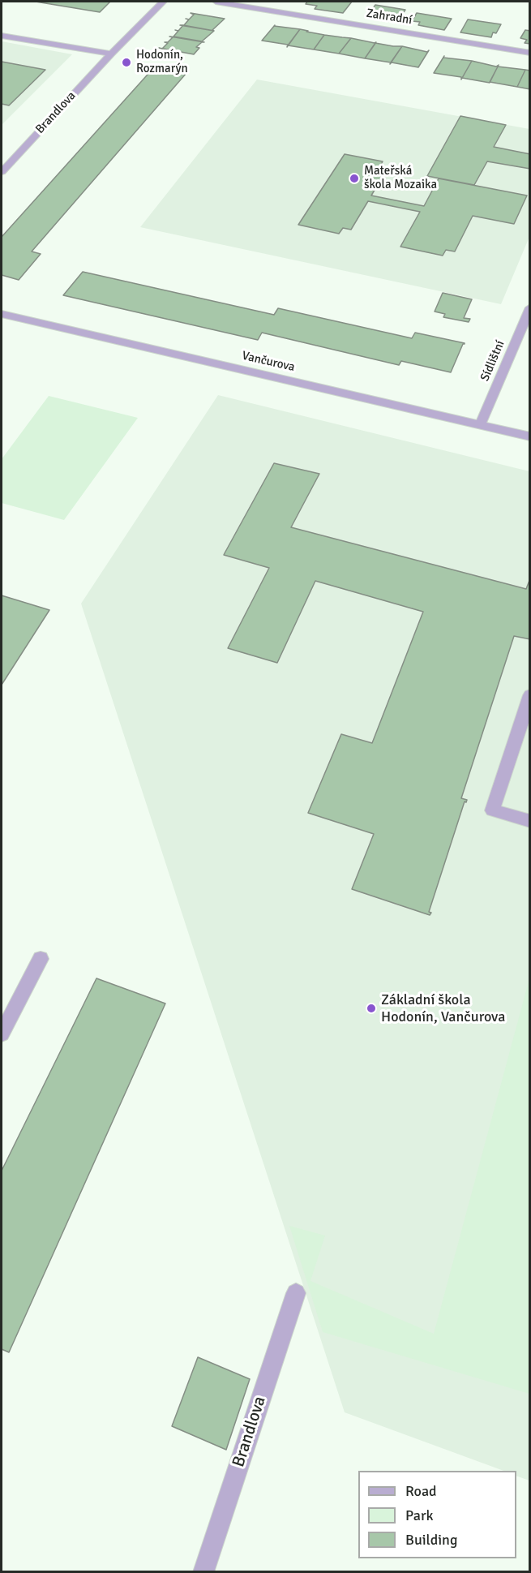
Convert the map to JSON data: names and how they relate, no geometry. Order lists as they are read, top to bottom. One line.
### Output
{"streets":{"street":["Zahradní","Brandlova","Sídlištní","Vančurova"]},"crossings":[["Sídlištní","Vančurova"]],"places":["Hodonín, Rozmarýn","Mateřská škola Mozaika","Základní škola Hodonín, Vančurova"],"legend":["Road","Park","Building"]}
